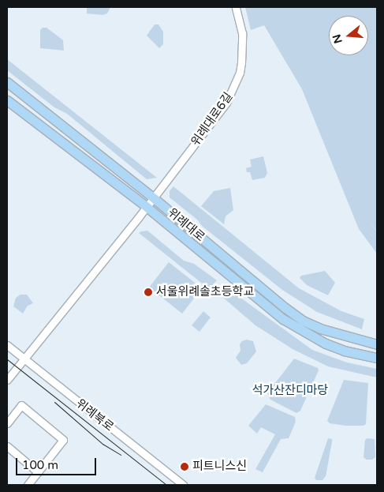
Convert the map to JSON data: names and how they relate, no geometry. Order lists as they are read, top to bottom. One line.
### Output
{"streets":{"main road":["위례대로"],"street":["위례대로6길","위례북로"]},"crossings":[["위례대로6길","위례대로"],["위례대로6길","위례북로"]],"parks":["석가산잔디마당"],"places":["서울위례솔초등학교","피트니스신"],"scale_bar":"100 m","north":"left"}
